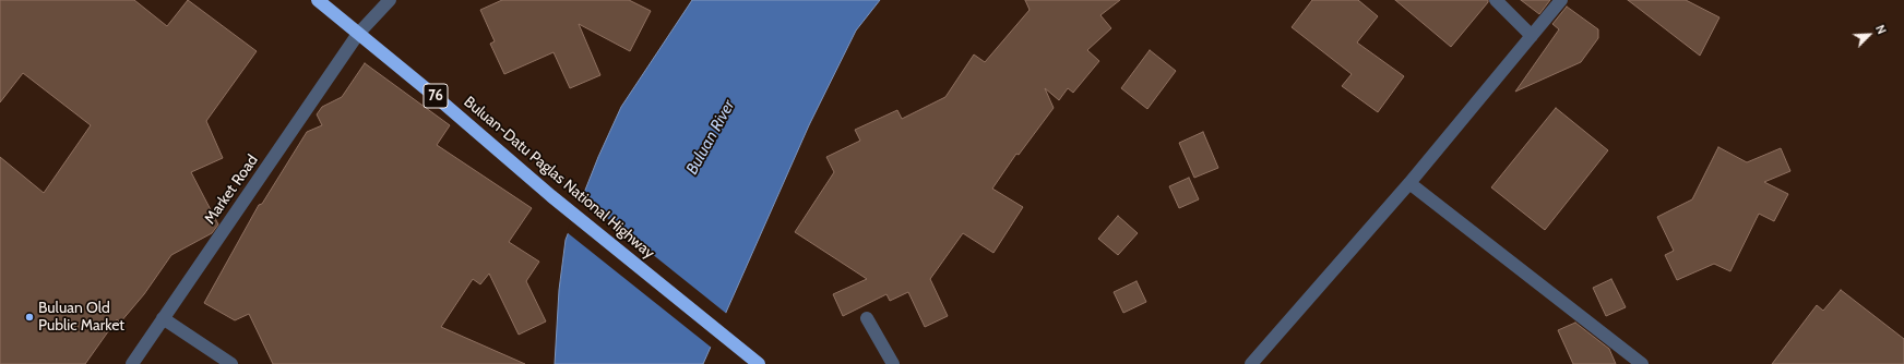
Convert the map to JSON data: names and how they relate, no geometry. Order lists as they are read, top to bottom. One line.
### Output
{"streets":{"highway":["76","Buluan-Datu Paglas National Highway"],"street":["Market Road"]},"crossings":[["Buluan-Datu Paglas National Highway","Market Road"]],"water":["Buluan River"],"places":["Buluan Old Public Market"],"north":"top right"}
